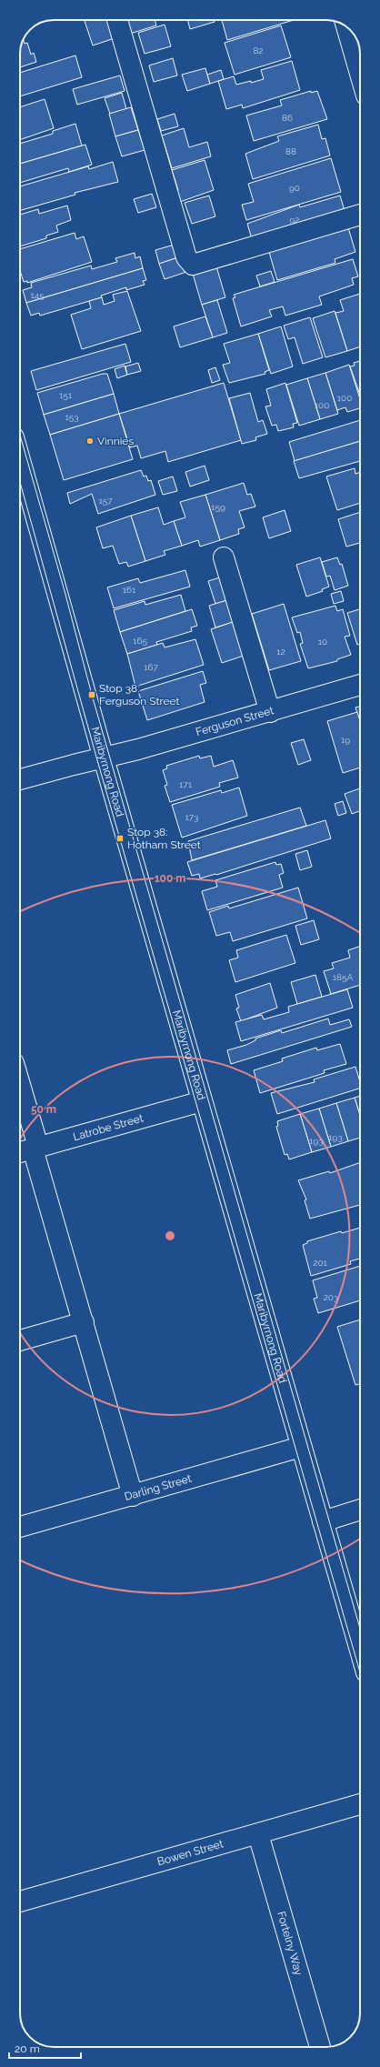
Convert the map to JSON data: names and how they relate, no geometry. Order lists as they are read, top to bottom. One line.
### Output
{"streets":{"street":["Ferguson Street","Maribyrnong Road","Latrobe Street","Darling Street","Bowen Street","Fortelny Way"]},"crossings":[["Ferguson Street","Maribyrnong Road"],["Maribyrnong Road","Latrobe Street"],["Maribyrnong Road","Darling Street"],["Bowen Street","Fortelny Way"]],"places":{"other":["Vinnies"],"transit":["Stop 38: Ferguson Street","Stop 38: Hotham Street"]},"house_numbers":["82","86","88","90","92","145","151","100","100","153","157","159","161","165","10","12","167","19","171","173","185A","193","193","201","203"],"scale_bar":"20 m","rings":["100 m","50 m"]}
